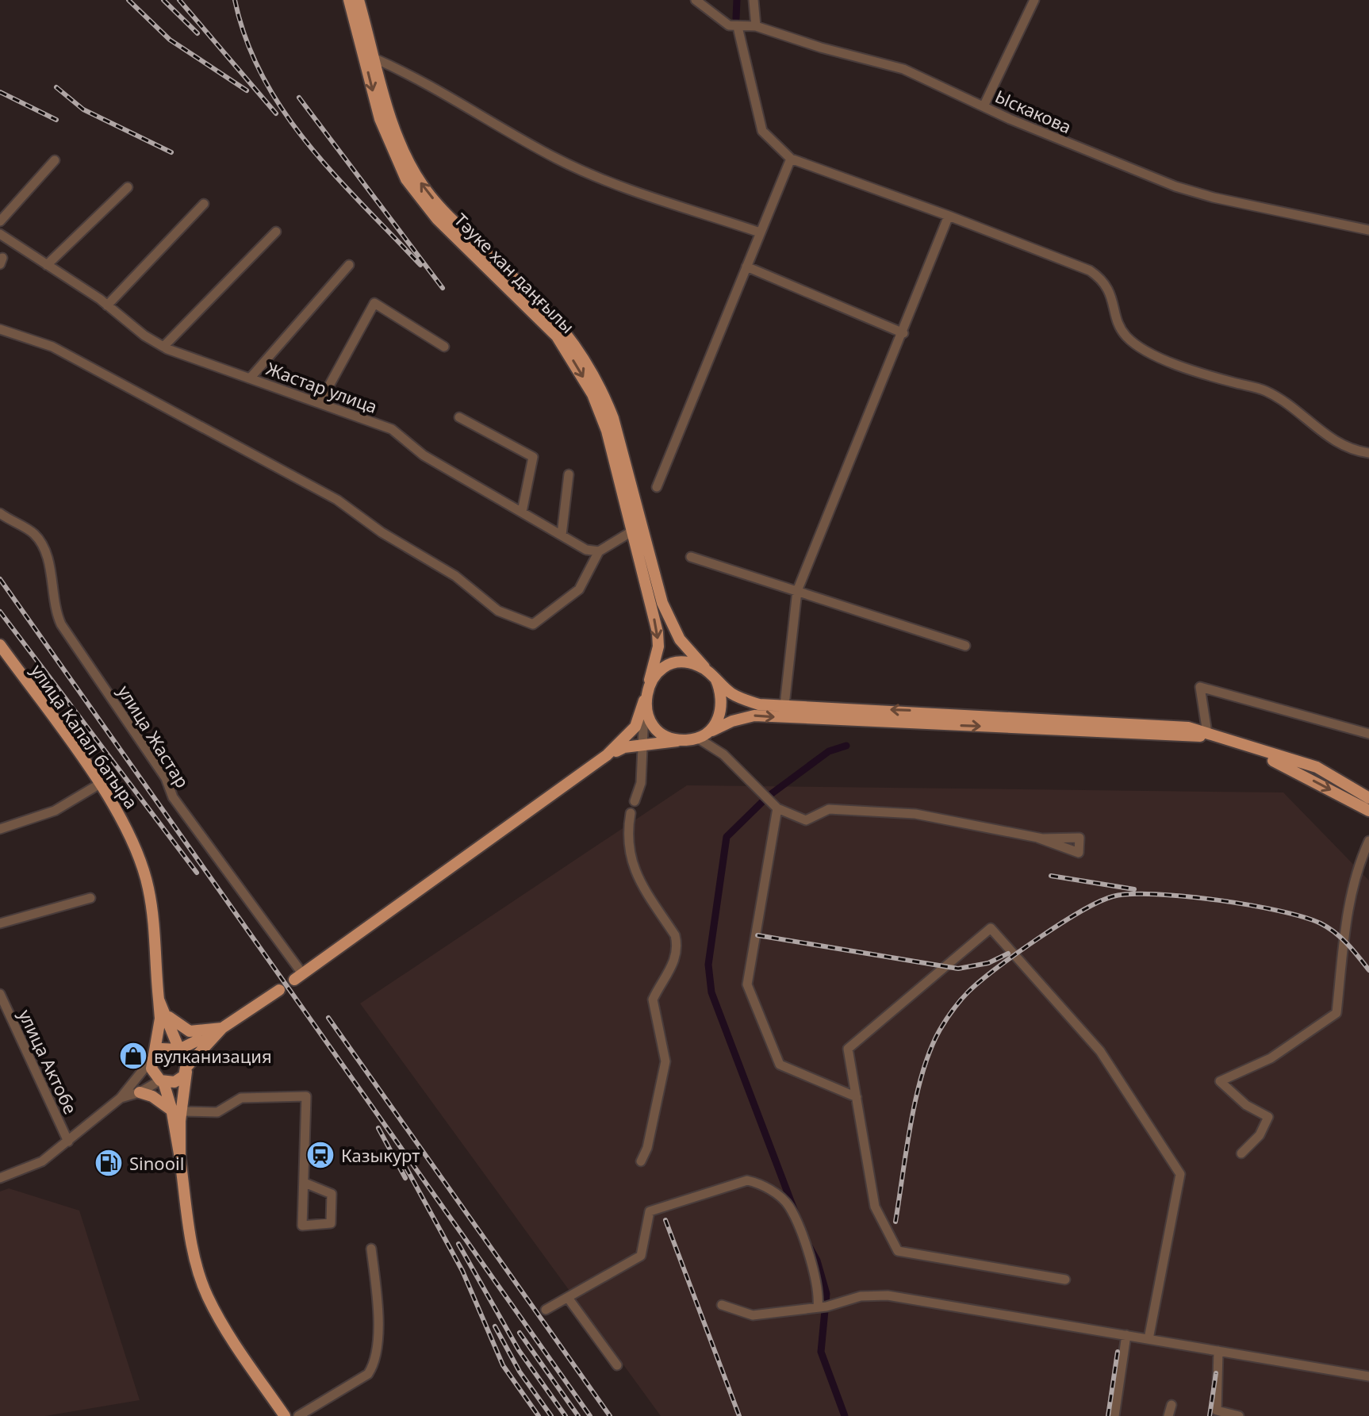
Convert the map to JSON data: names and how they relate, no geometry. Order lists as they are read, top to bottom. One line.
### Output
{"streets":{"main road":["Тәуке хан даңғылы","улица Капал батыра"],"street":["Ыскакова","Жастар улица","улица Жастар","улица Актобе"]},"places":{"shop":["вулканизация"],"station":["Казыкурт"],"fuel station":["Sinooil"]}}
